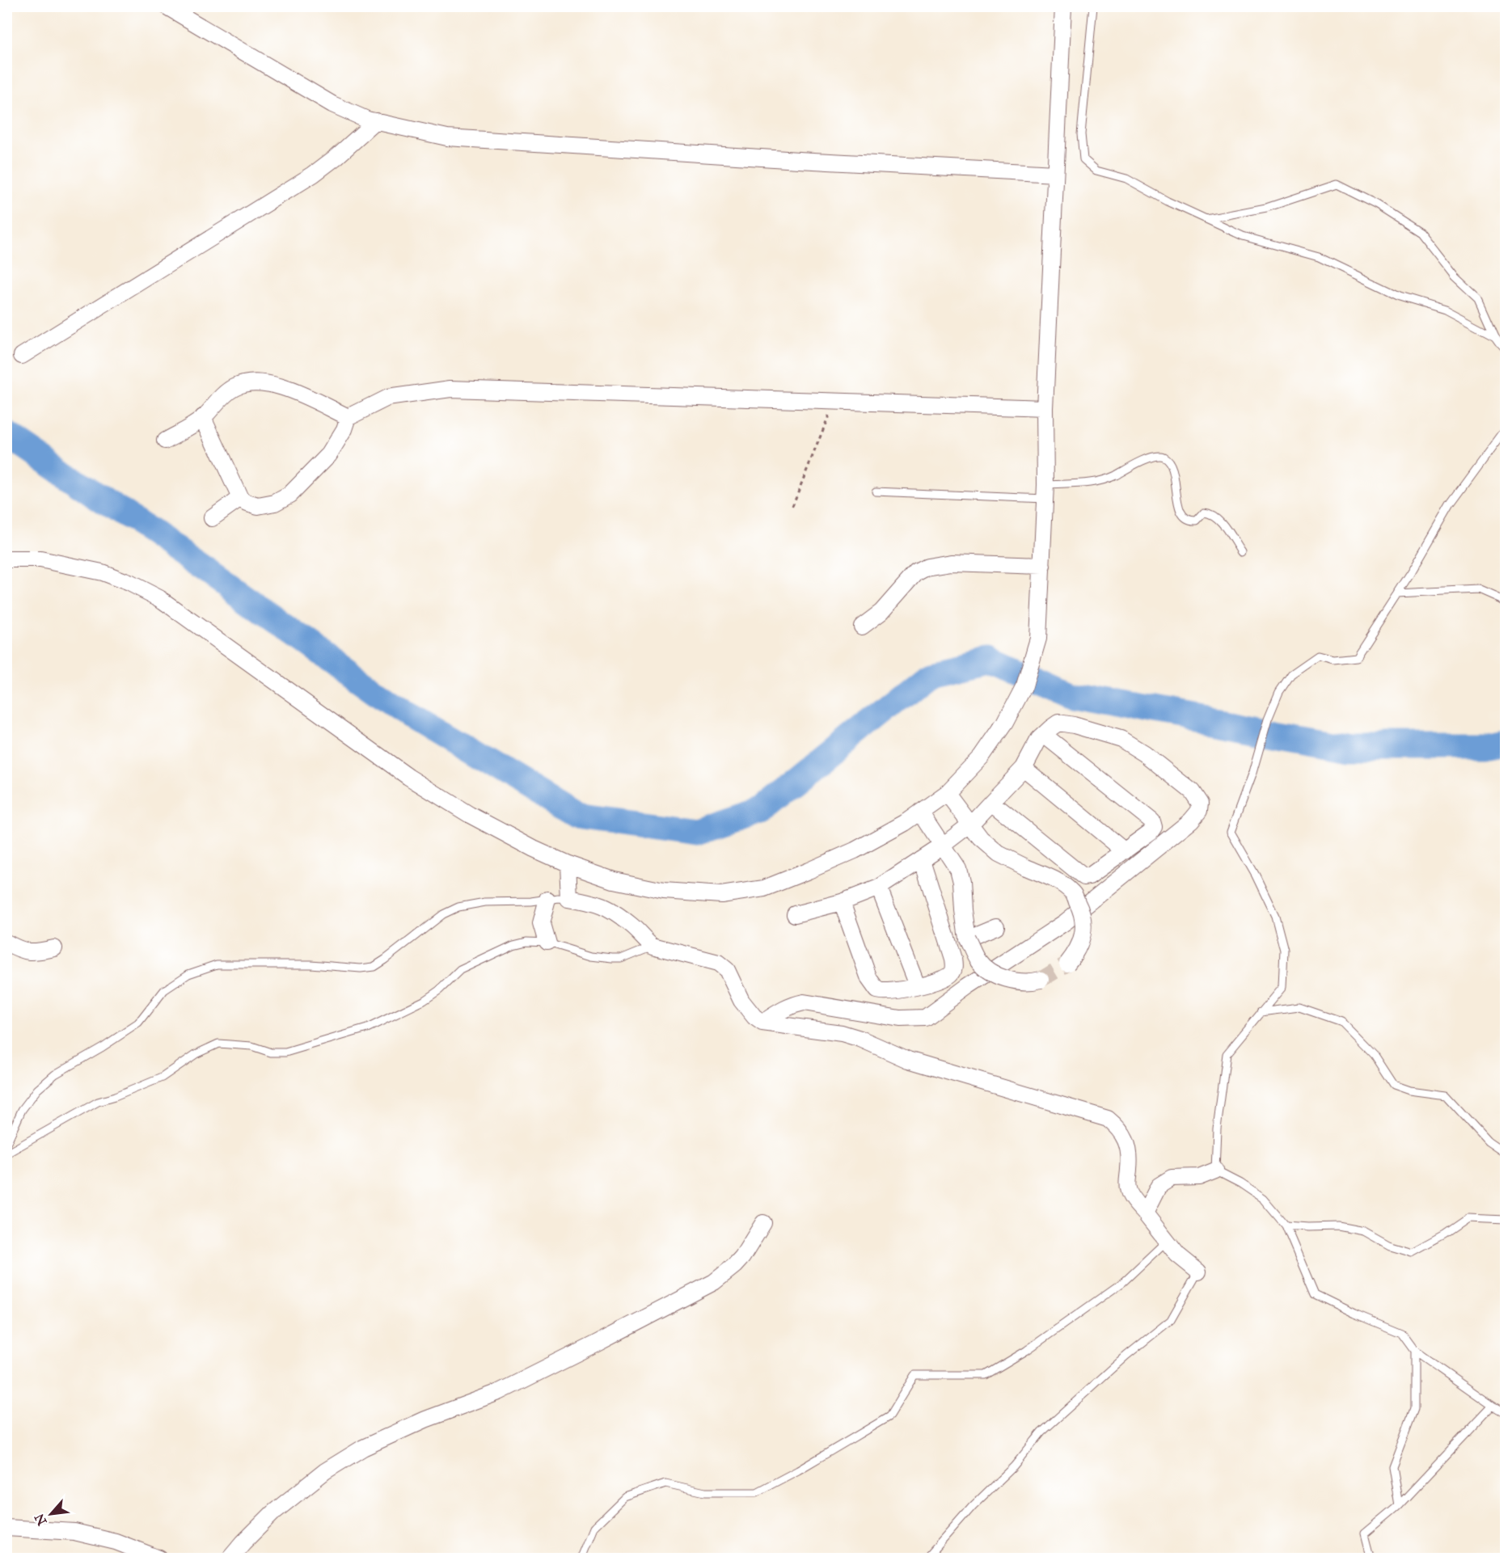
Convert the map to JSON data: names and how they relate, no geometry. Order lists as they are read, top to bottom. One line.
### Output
{"north":"bottom left"}
